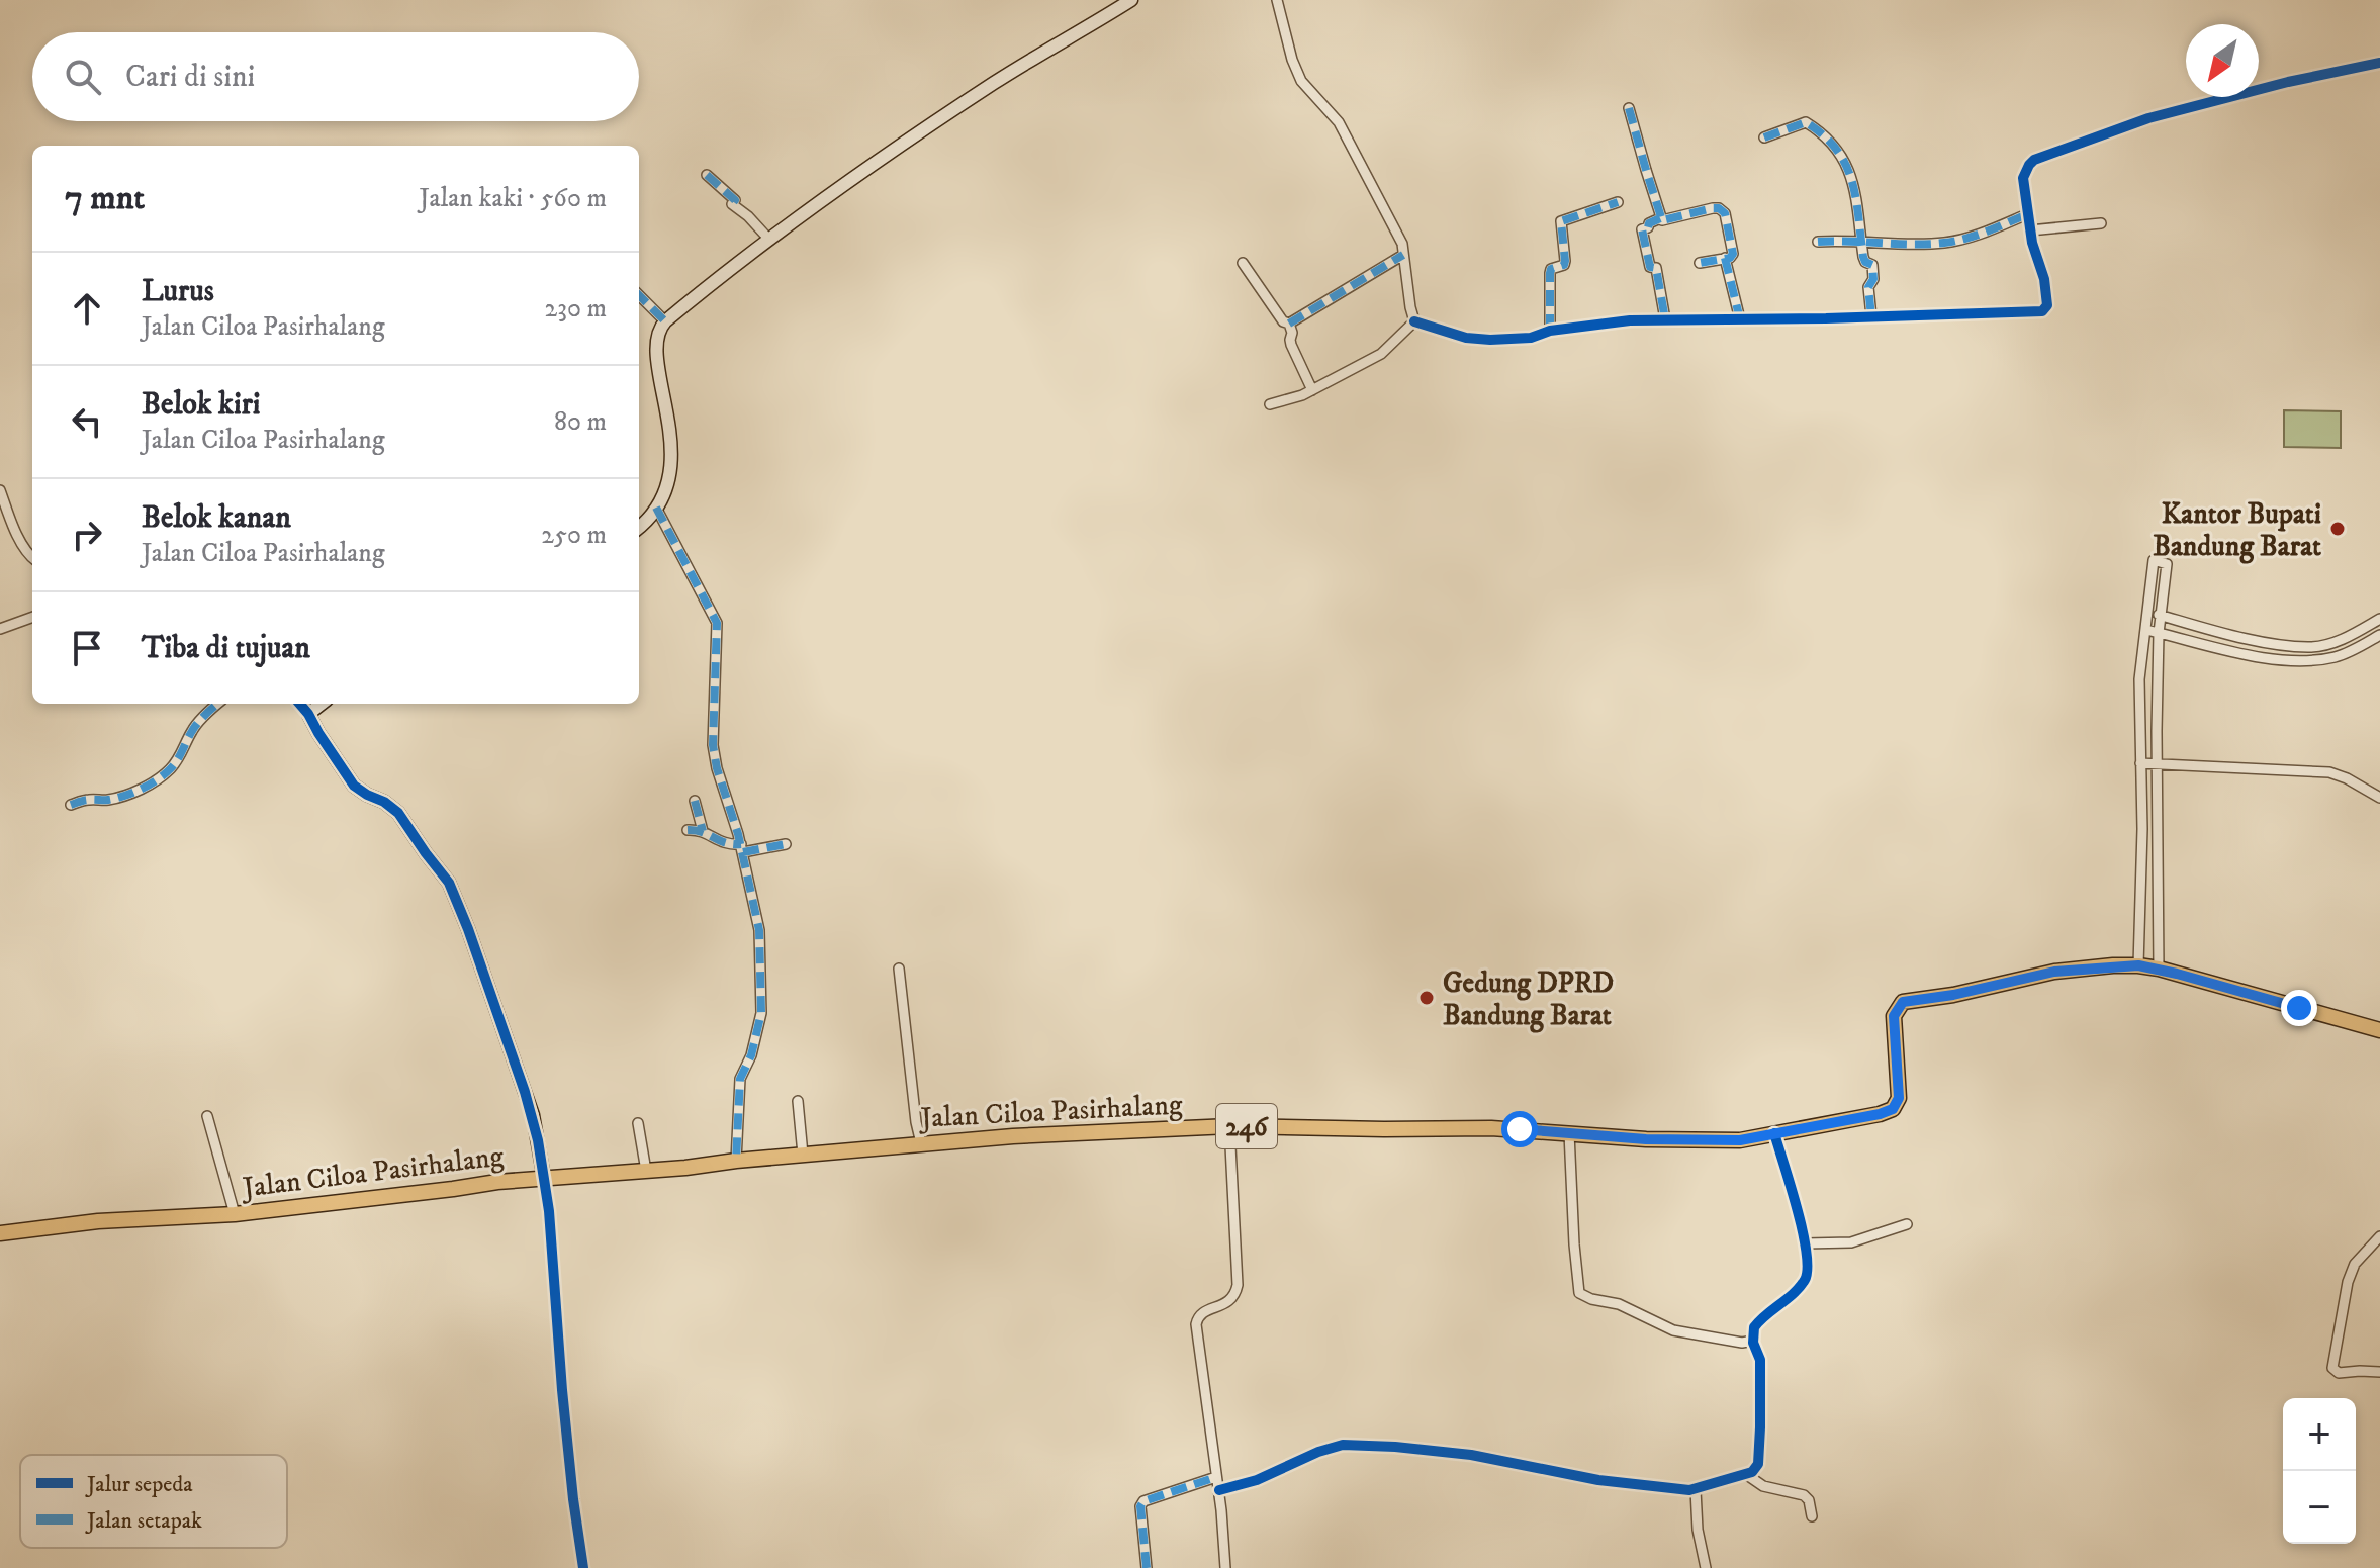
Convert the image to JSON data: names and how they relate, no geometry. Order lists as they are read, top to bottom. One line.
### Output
{"streets":{"main road":["Jalan Ciloa Pasirhalang","246"]},"places":["Kantor Bupati Bandung Barat","Gedung DPRD Bandung Barat"],"legend":["Jalur sepeda","Jalan setapak"],"north":"bottom left","page":{"search":"Cari di sini","heading":["7 mnt","Jalan kaki · 560 m"],"list":[["Lurus","Jalan Ciloa Pasirhalang","230 m"],["Belok kiri","Jalan Ciloa Pasirhalang","80 m"],["Belok kanan","Jalan Ciloa Pasirhalang","250 m"],"Tiba di tujuan"],"map_buttons":["+","−"]}}
